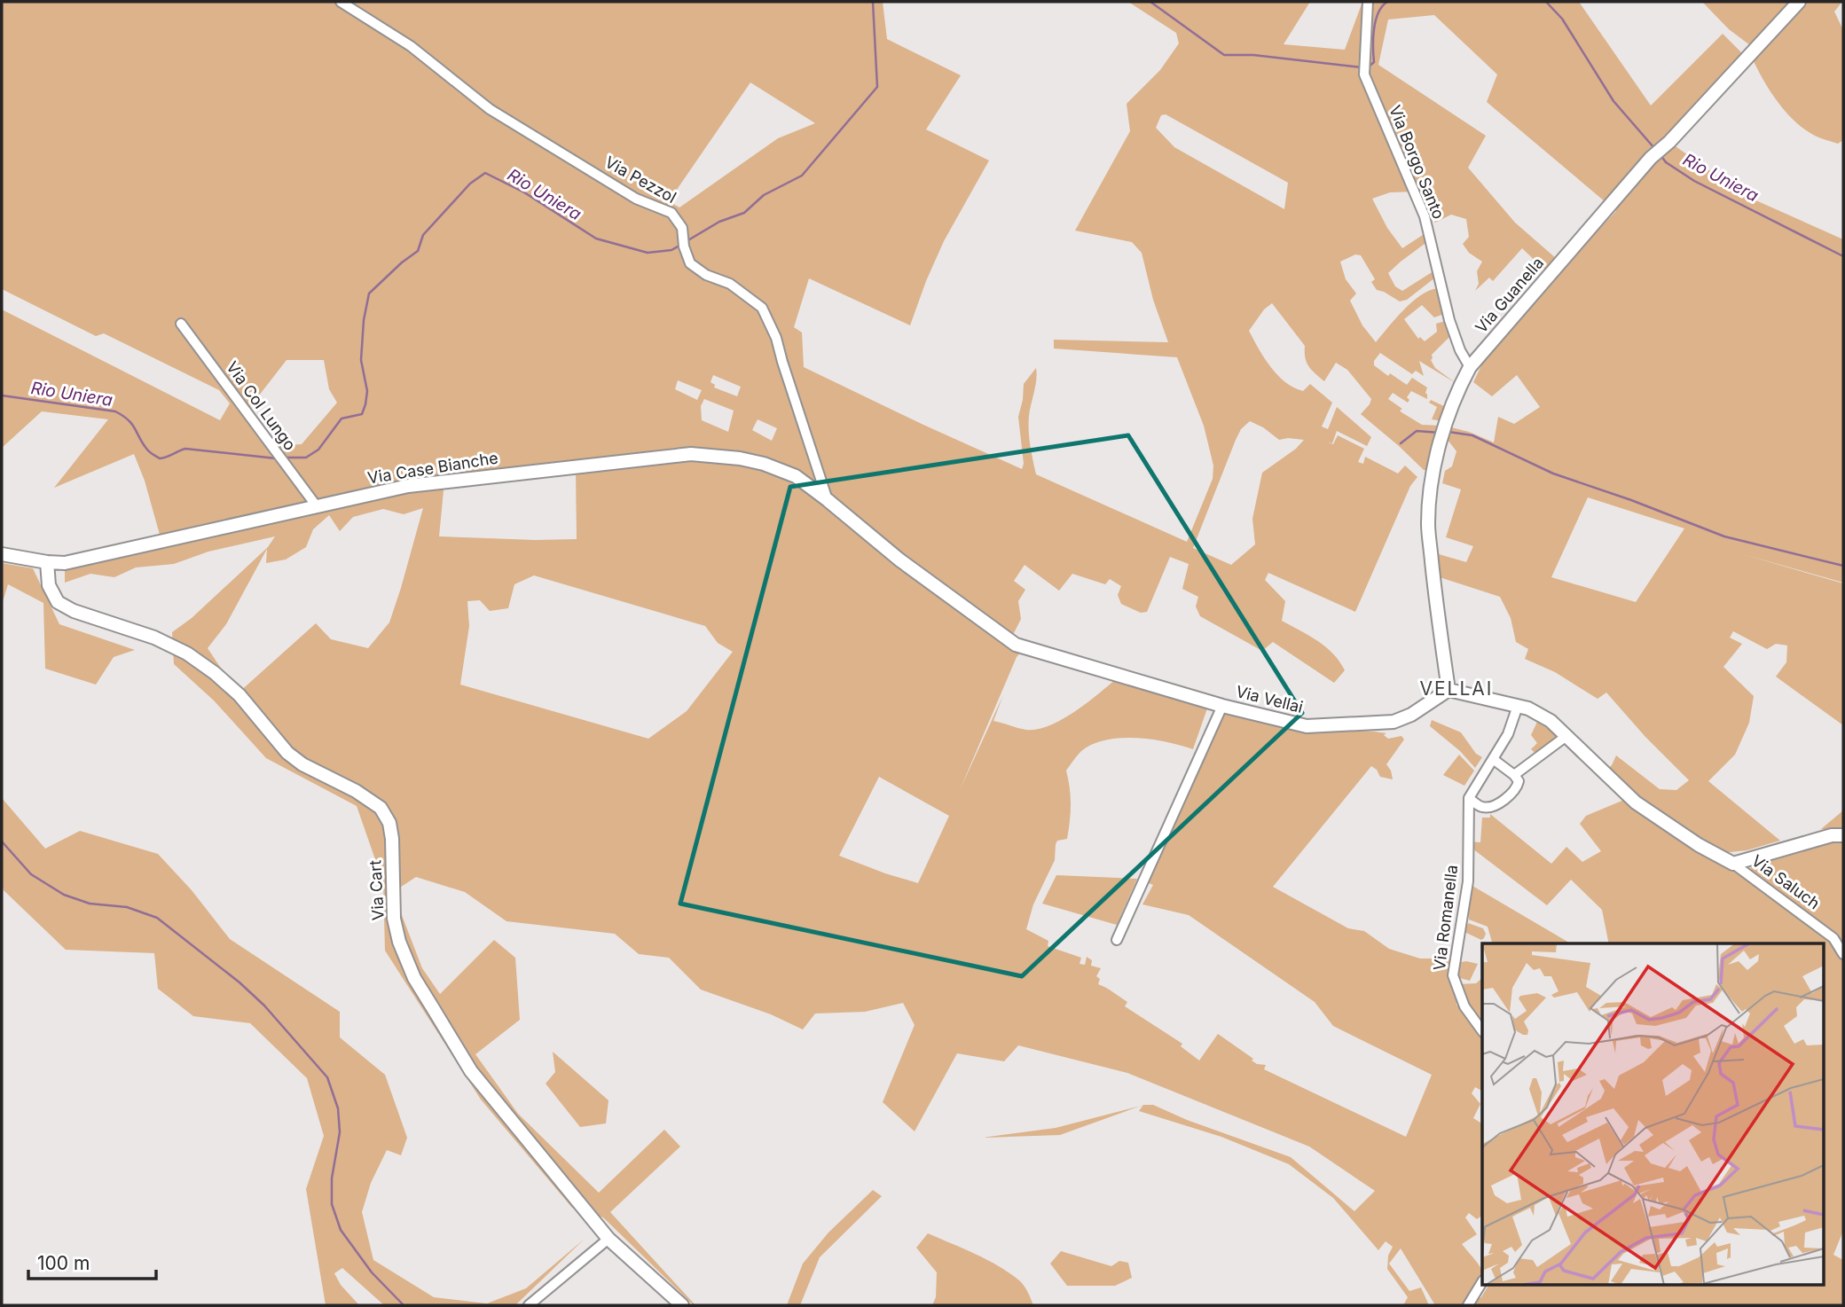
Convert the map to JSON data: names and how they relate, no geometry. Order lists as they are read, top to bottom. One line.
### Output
{"streets":{"street":["Via Borgo Santo","Via Pezzol","Via Guanella","Via Col Lungo","Via Case Bianche","Via Vellai","Via Saluch","Via Cart","Via Romanella"]},"crossings":[["Via Borgo Santo","Via Guanella"],["Via Pezzol","Via Case Bianche"],["Via Pezzol","Via Vellai"],["Via Guanella","Via Vellai"],["Via Col Lungo","Via Case Bianche"],["Via Case Bianche","Via Vellai"],["Via Case Bianche","Via Cart"]],"districts":["VELLAI"],"water":["Rio Uniera"],"scale_bar":"100 m"}
